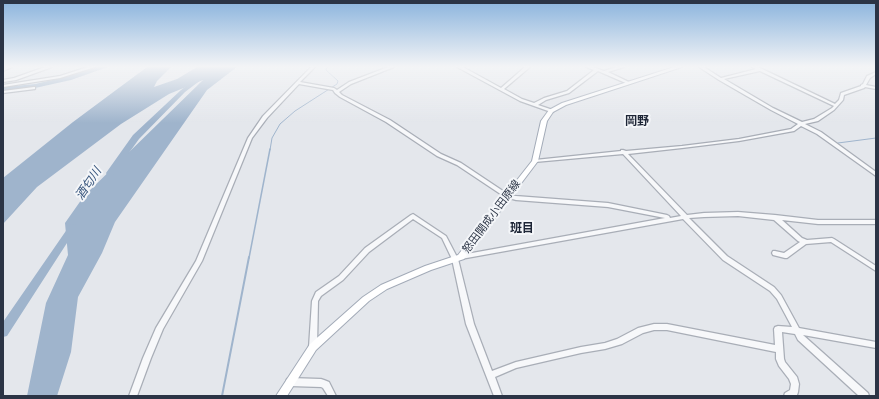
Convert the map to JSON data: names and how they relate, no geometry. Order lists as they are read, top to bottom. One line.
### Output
{"streets":{"main road":["怒田開成小田原線"]},"districts":["岡野","班目"],"water":["酒匂川"]}
